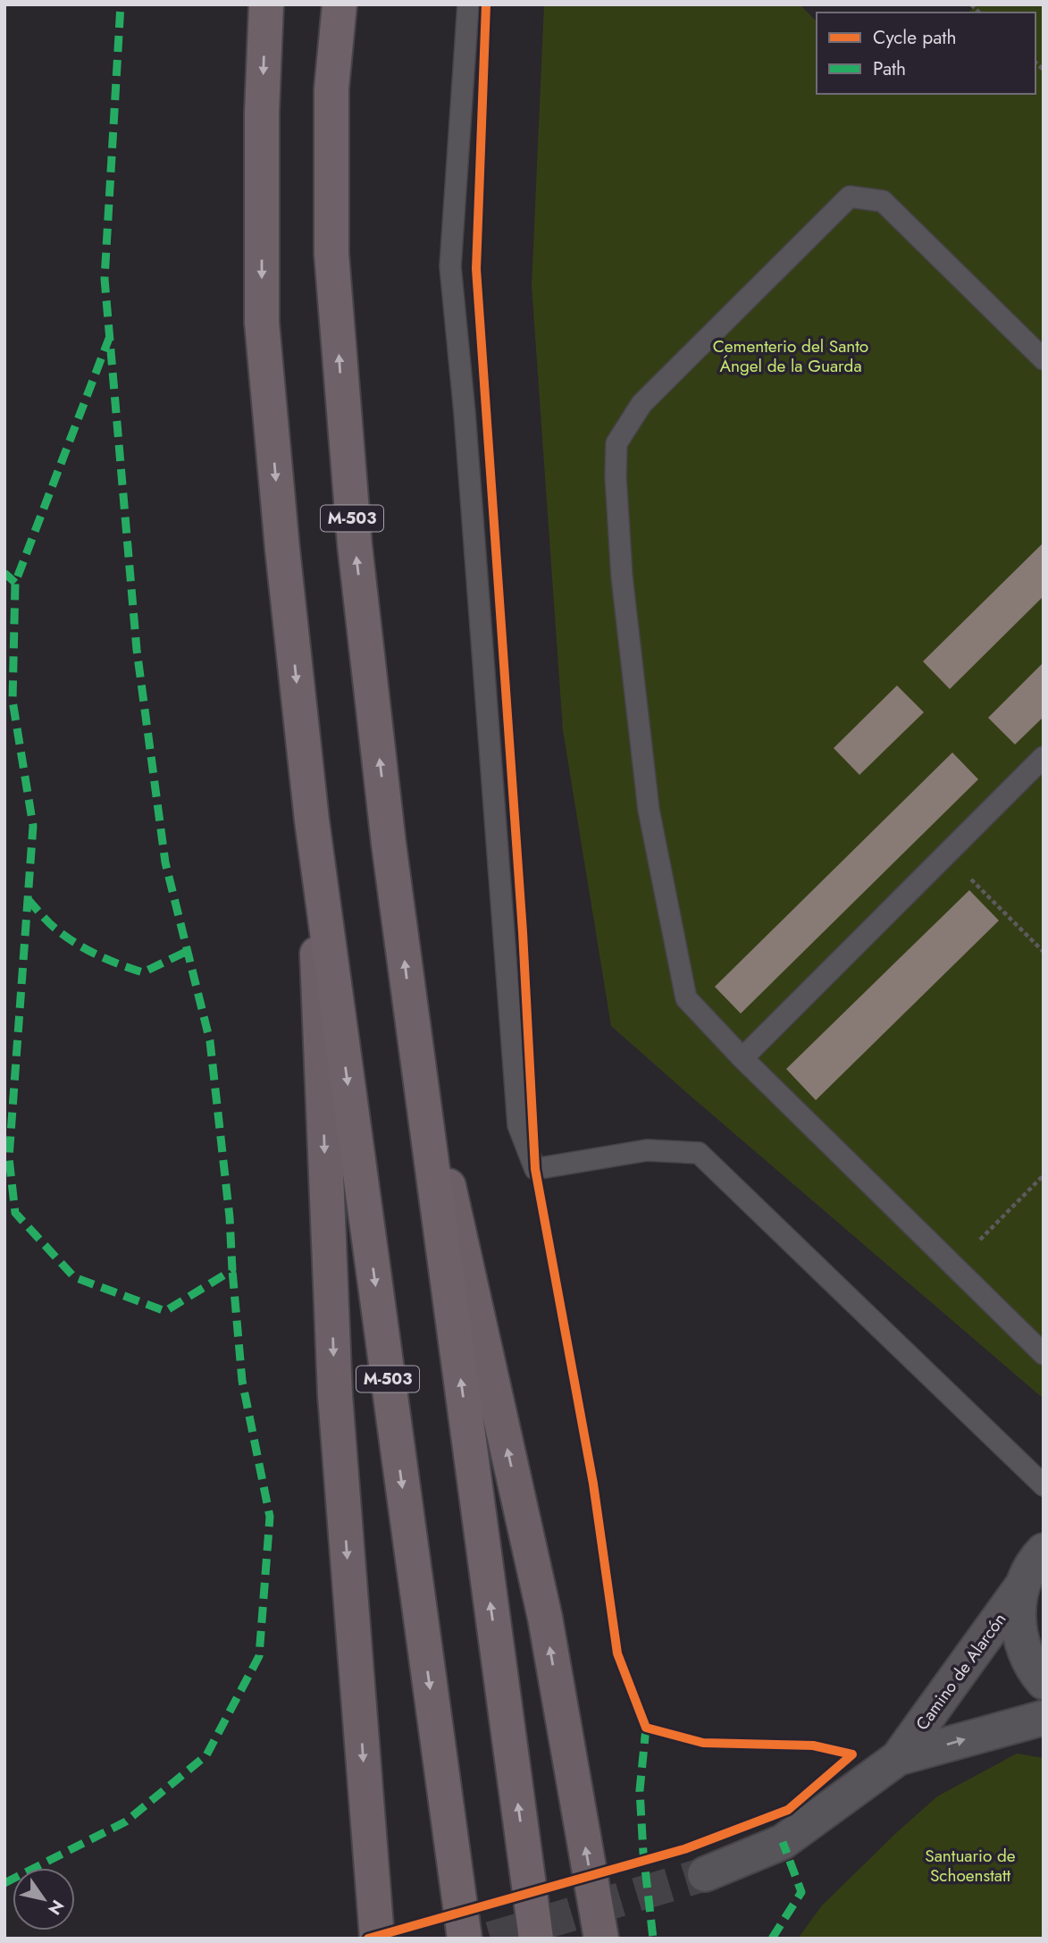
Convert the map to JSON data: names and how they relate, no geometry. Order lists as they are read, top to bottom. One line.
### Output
{"streets":{"highway":["M-503"],"street":["Camino de Alarcón"]},"parks":["Cementerio del Santo Ángel de la Guarda","Santuario de Schoenstatt"],"legend":["Cycle path","Path"],"north":"bottom right"}
